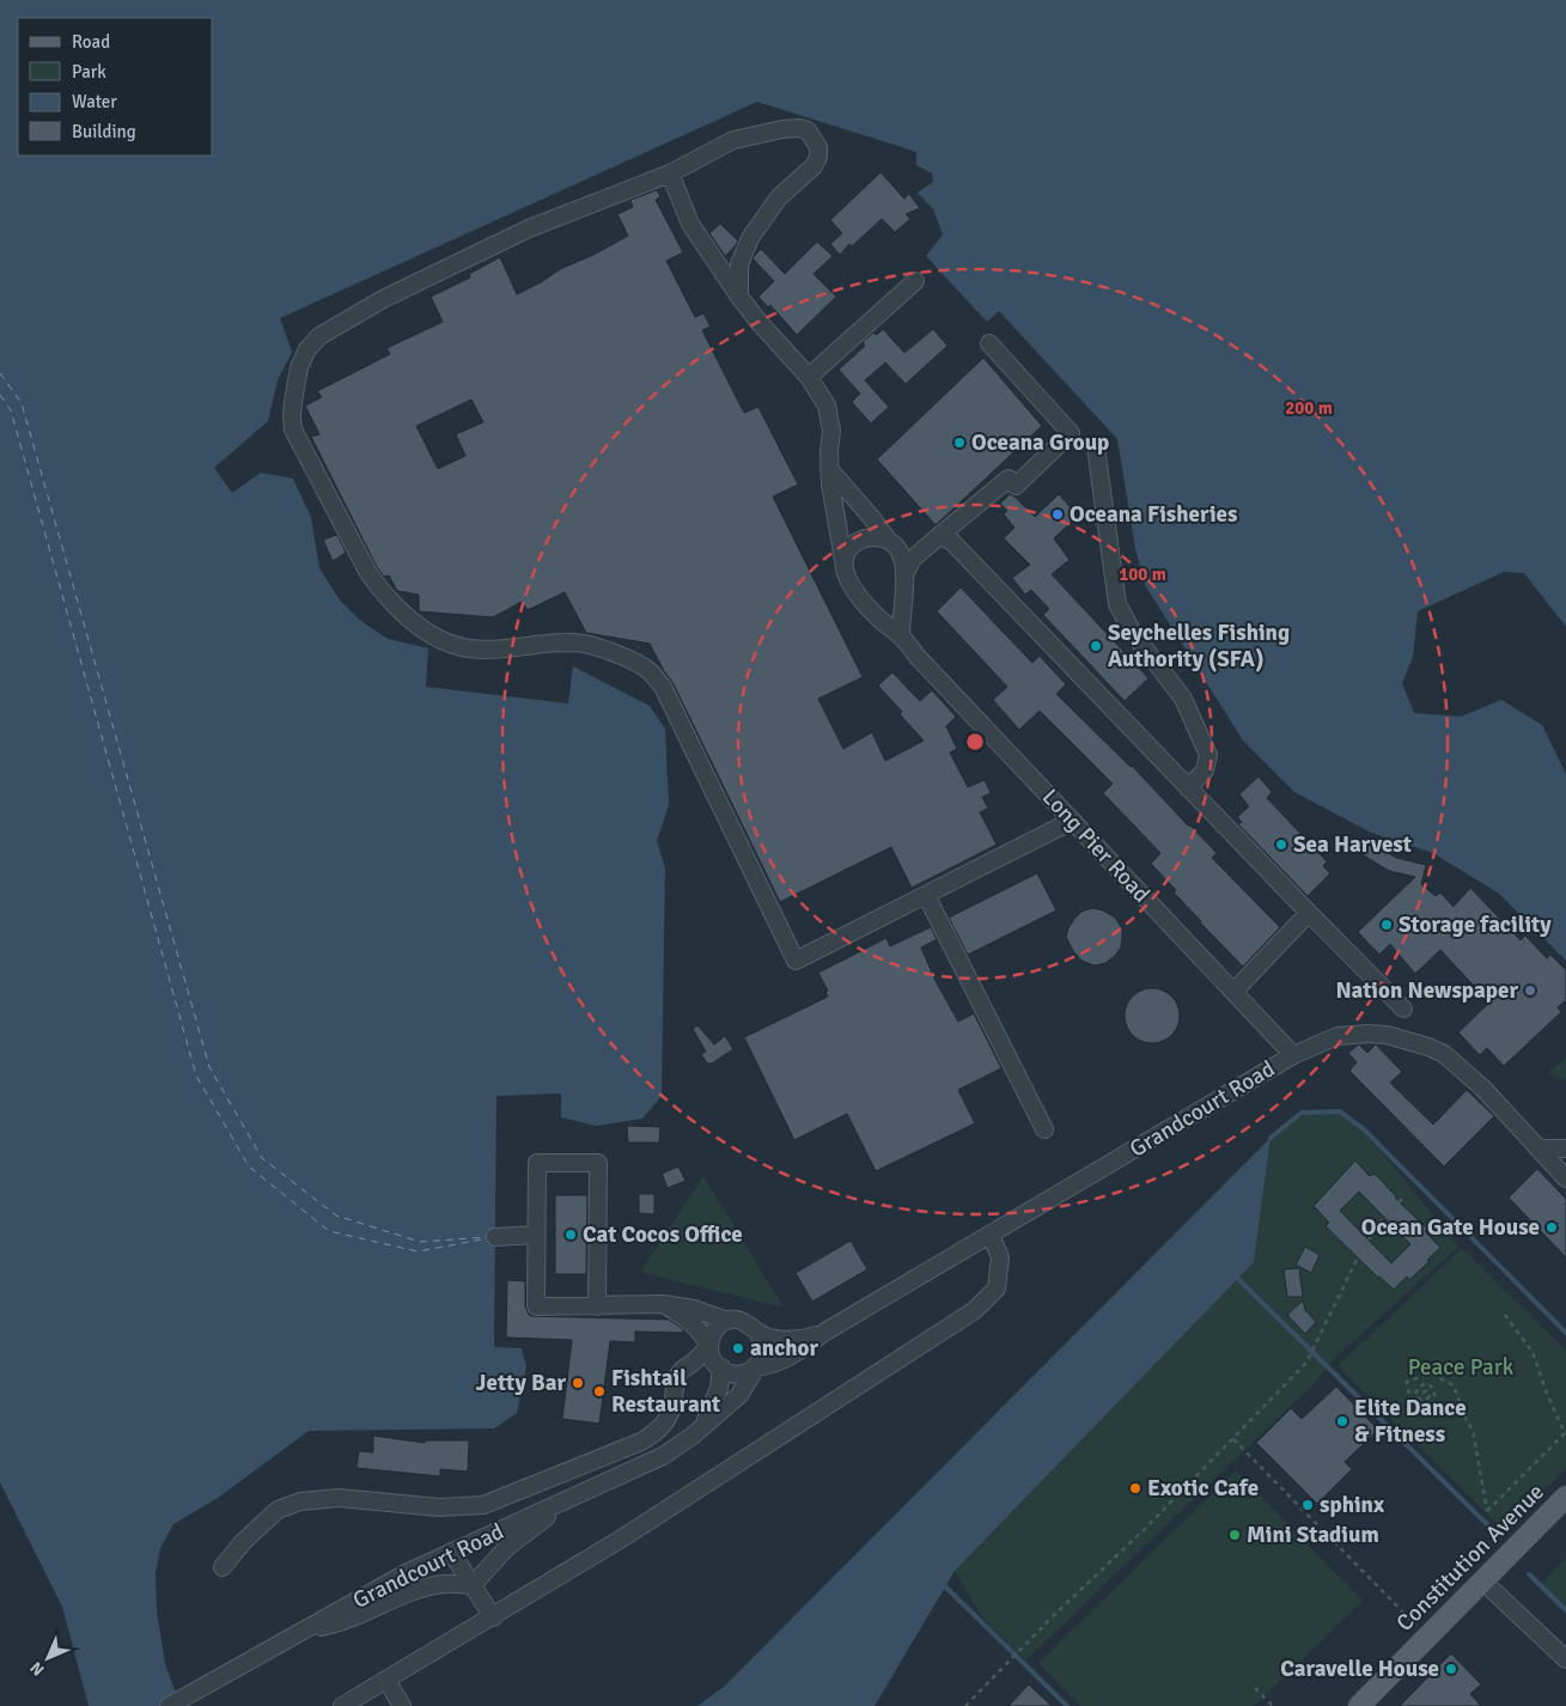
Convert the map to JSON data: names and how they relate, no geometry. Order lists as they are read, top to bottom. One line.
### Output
{"streets":{"main road":["Constitution Avenue"],"street":["Long Pier Road","Grandcourt Road"]},"crossings":[["Long Pier Road","Grandcourt Road"]],"parks":["Peace Park"],"places":["Oceana Group","Oceana Fisheries","Seychelles Fishing Authority (SFA)","Sea Harvest","Storage facility","Nation Newspaper","Ocean Gate House","Cat Cocos Office","anchor","Jetty Bar","Fishtail Restaurant","Elite Dance & Fitness","Exotic Cafe","sphinx","Mini Stadium","Caravelle House"],"legend":["Road","Park","Water","Building"],"north":"bottom left","rings":["200 m","100 m"]}
